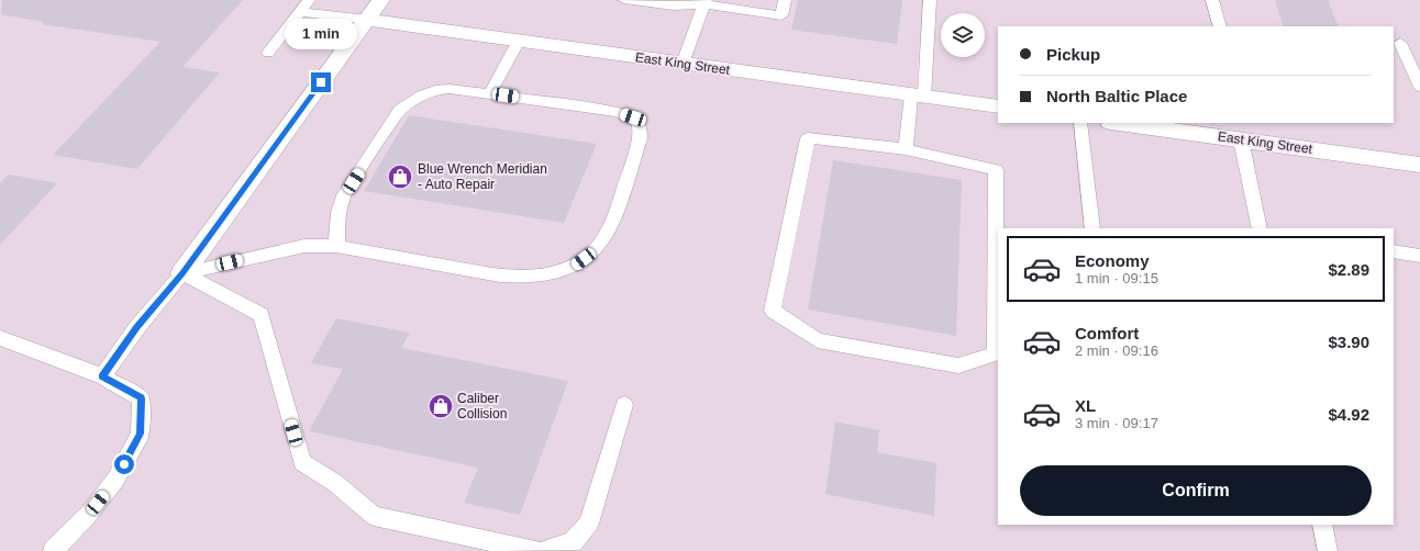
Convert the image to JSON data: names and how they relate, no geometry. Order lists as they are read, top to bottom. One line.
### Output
{"streets":{"street":["East King Street"]},"places":{"shop":["Blue Wrench Meridian - Auto Repair","Caliber Collision"]},"page":{"bubble":"1 min","banner":["Pickup","North Baltic Place"],"list":[{"name":"Economy","note":"1 min · 09:15","value":"$2.89"},{"name":"Comfort","note":"2 min · 09:16","value":"$3.90"},{"name":"XL","note":"3 min · 09:17","value":"$4.92"}],"buttons":"Confirm"}}
